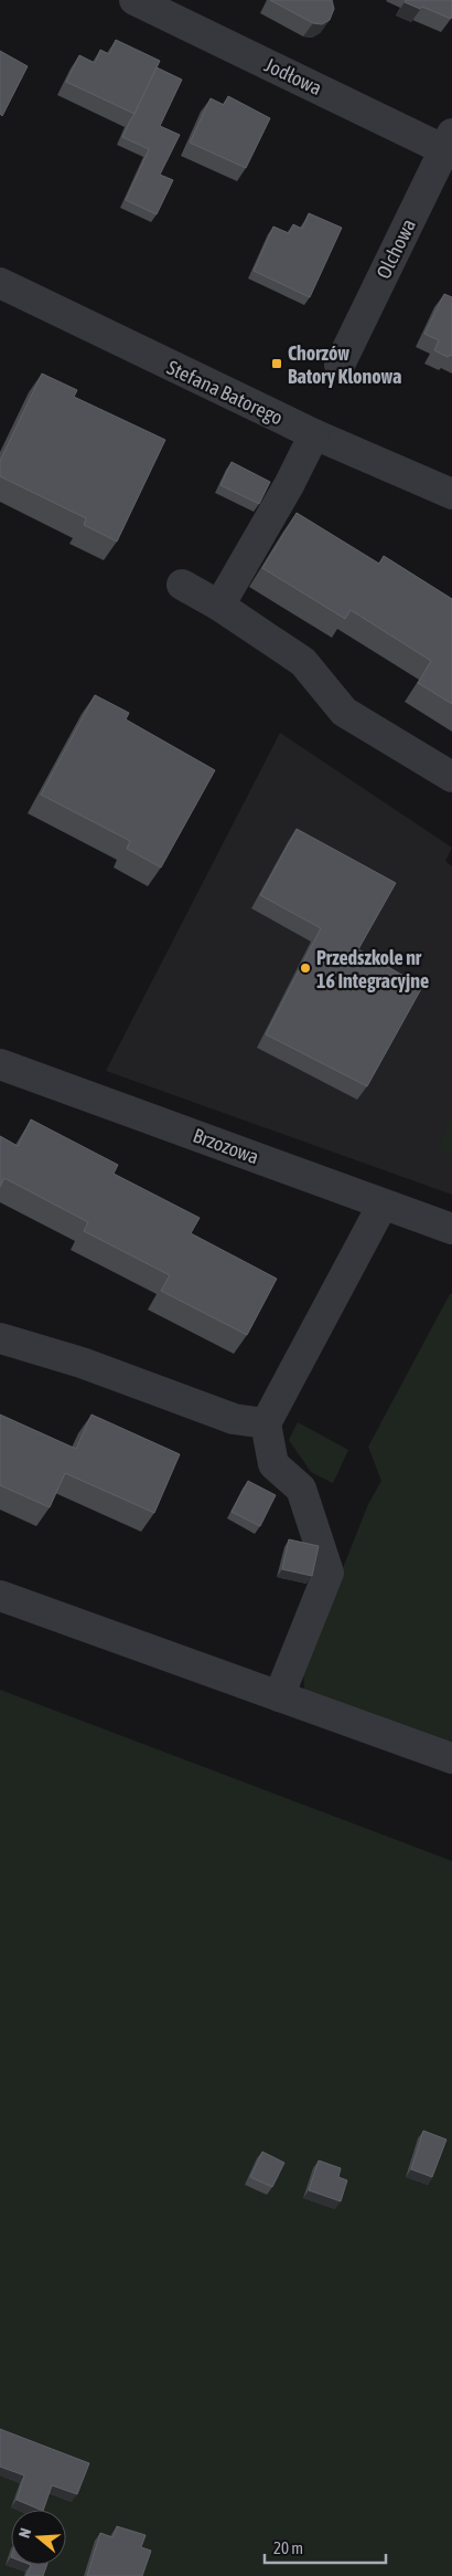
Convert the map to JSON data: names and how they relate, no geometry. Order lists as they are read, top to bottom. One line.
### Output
{"streets":{"street":["Jodłowa","Olchowa","Stefana Batorego","Brzozowa"]},"crossings":[["Jodłowa","Olchowa"]],"places":{"transit":["Chorzów Batory Klonowa"],"other":["Przedszkole nr 16 Integracyjne"]},"scale_bar":"20 m","north":"left"}
